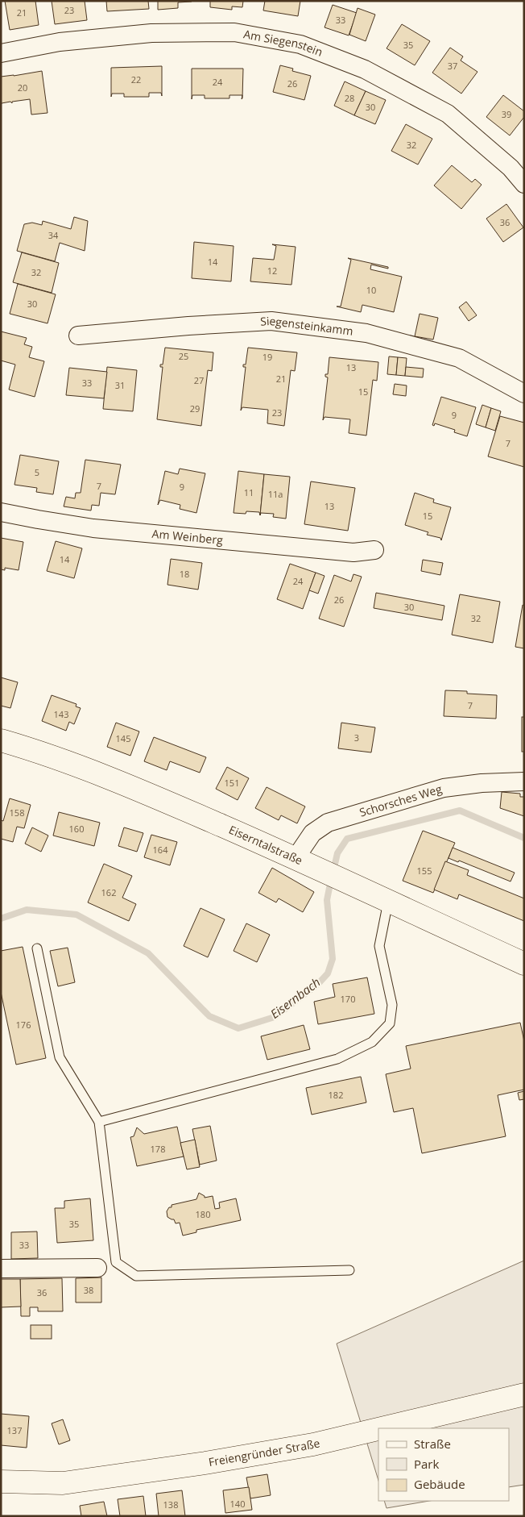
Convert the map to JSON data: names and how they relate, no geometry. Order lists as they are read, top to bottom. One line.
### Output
{"streets":{"main road":["Eiserntalstraße","Freiengründer Straße"],"street":["Am Siegenstein","Siegensteinkamm","Am Weinberg","Schorsches Weg"]},"crossings":[["Schorsches Weg","Eiserntalstraße"]],"water":["Eisernbach"],"house_numbers":["23","21","33","35","37","22","24","26","20","28","30","39","32","36","34","14","12","32","10","30","25","19","13","21","27","33","31","15","29","23","9","7","5","7","9","11","11a","13","15","14","18","24","26","30","32","7","143","3","145","151","158","160","164","155","162","170","176","182","178","180","35","33","38","36","137","140","138"],"legend":["Straße","Park","Gebäude"]}
